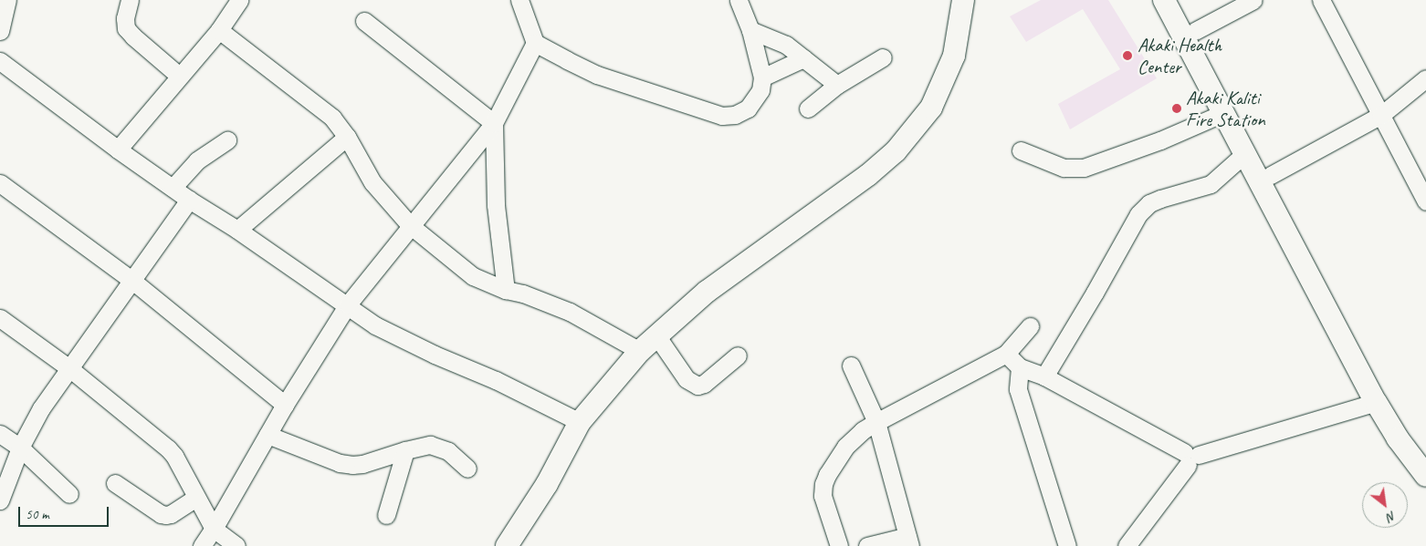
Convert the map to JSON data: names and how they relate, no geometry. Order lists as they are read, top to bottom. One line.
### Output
{"places":["Akaki Health Center","Akaki Kaliti Fire Station"],"scale_bar":"50 m","north":"bottom right"}
